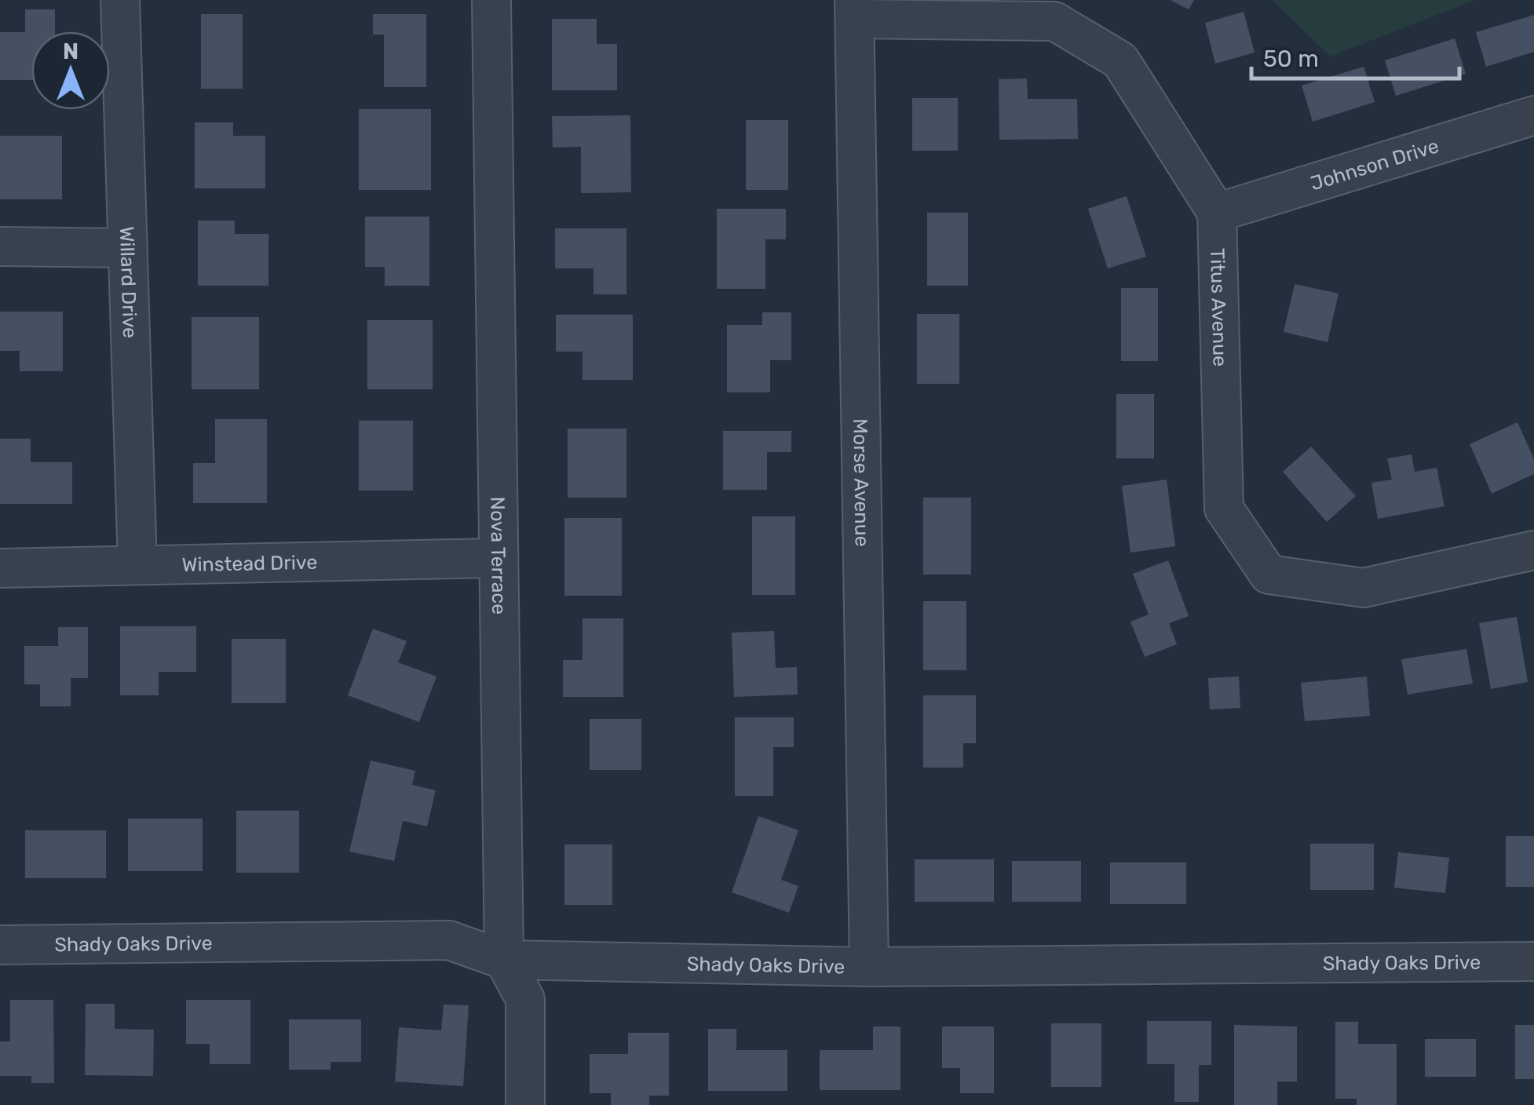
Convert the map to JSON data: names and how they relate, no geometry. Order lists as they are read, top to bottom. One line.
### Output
{"streets":{"street":["Johnson Drive","Willard Drive","Titus Avenue","Morse Avenue","Nova Terrace","Winstead Drive","Shady Oaks Drive"]},"crossings":[["Johnson Drive","Titus Avenue"],["Willard Drive","Winstead Drive"],["Morse Avenue","Shady Oaks Drive"],["Nova Terrace","Winstead Drive"],["Nova Terrace","Shady Oaks Drive"]],"scale_bar":"50 m","north":"top"}
